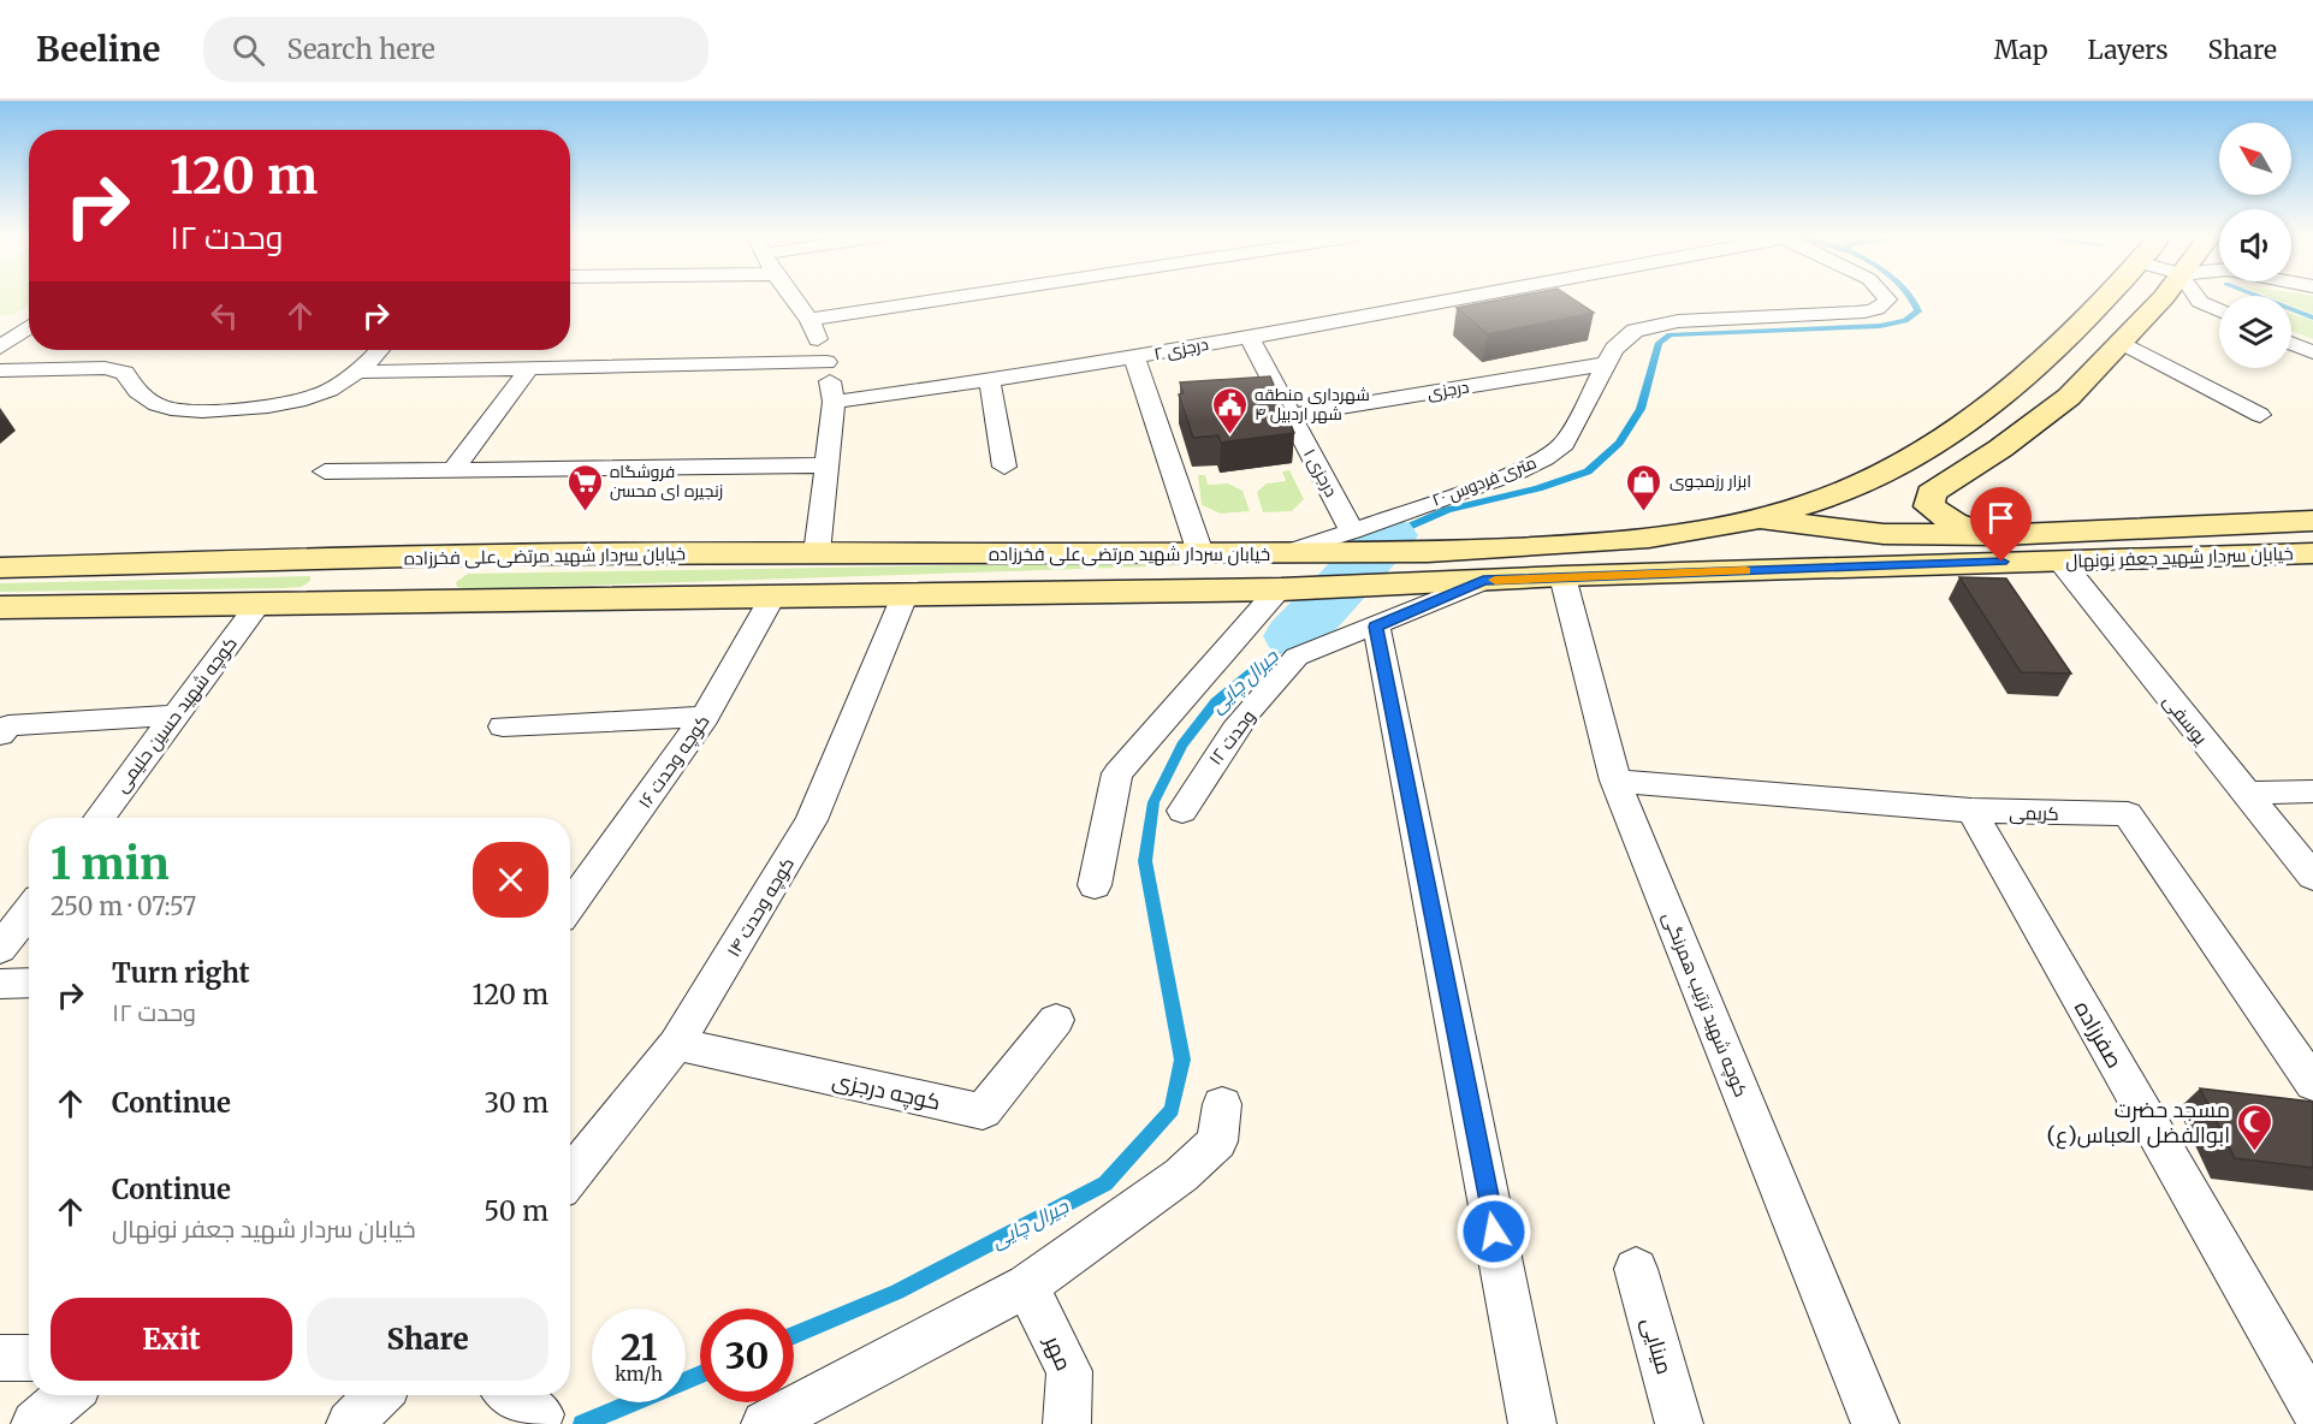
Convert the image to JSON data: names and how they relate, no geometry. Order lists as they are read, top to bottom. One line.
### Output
{"streets":{"main road":["خیابان سردار شهید مرتضی‌علی فخرزاده","خیابان سردار شهید جعفر نونهال"],"street":["درجزی ۲","درجزی","درجزی ۱","۲۰ متری فردوس","کوچه شهید حسین حلیمی","یوسفی","وحدت ۱۲","کوچه وحدت ۱۶","کریمی","کوچه وحدت ۱۴","کوچه شهید ترتیب همرنگی","صفرزاده","کوچه درجزی","مینایی","مهر"]},"crossings":[["درجزی ۲","درجزی ۱"],["درجزی ۲","خیابان سردار شهید مرتضی‌علی فخرزاده"],["درجزی","درجزی ۱"],["درجزی","۲۰ متری فردوس"],["درجزی ۱","۲۰ متری فردوس"],["۲۰ متری فردوس","خیابان سردار شهید مرتضی‌علی فخرزاده"],["خیابان سردار شهید مرتضی‌علی فخرزاده","خیابان سردار شهید جعفر نونهال"],["خیابان سردار شهید مرتضی‌علی فخرزاده","کوچه شهید حسین حلیمی"],["خیابان سردار شهید مرتضی‌علی فخرزاده","وحدت ۱۲"],["خیابان سردار شهید مرتضی‌علی فخرزاده","کوچه وحدت ۱۶"],["خیابان سردار شهید مرتضی‌علی فخرزاده","کوچه وحدت ۱۴"],["خیابان سردار شهید مرتضی‌علی فخرزاده","کوچه شهید ترتیب همرنگی"],["خیابان سردار شهید جعفر نونهال","یوسفی"],["کریمی","کوچه شهید ترتیب همرنگی"],["کریمی","صفرزاده"],["کوچه وحدت ۱۴","کوچه درجزی"]],"water":["جیرال چایی"],"places":{"public building":["شهرداری منطقه ۴ شهر اردبیل"],"supermarket":["فروشگاه زنجیره ای محسن"],"shop":["ابزار رزمجوی"],"mosque":["مسجد حضرت ابوالفضل العباس(ع)"]},"north":"top left","page":{"header":"Beeline","search":"Search here","nav":["Map","Layers","Share"],"turn":["120 m","وحدت ۱۲"],"heading":["1 min","250 m · 07:57"],"list":[{"name":"Turn right","note":"وحدت ۱۲","value":"120 m"},{"name":"Continue","value":"30 m"},{"name":"Continue","note":"خیابان سردار شهید جعفر نونهال","value":"50 m"}],"buttons":["Exit","Share"],"speed":"21 km/h","limit":"30"}}
